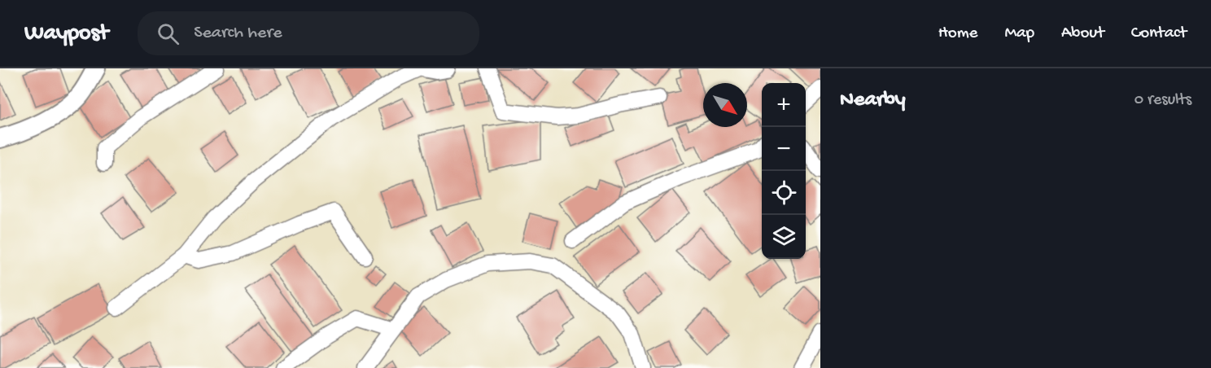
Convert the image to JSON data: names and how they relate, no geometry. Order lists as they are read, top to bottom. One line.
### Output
{"north":"bottom right","page":{"header":"Waypost","search":"Search here","nav":["Home","Map","About","Contact"],"heading":["Nearby","0 results"],"map_buttons":["+","−"]}}
